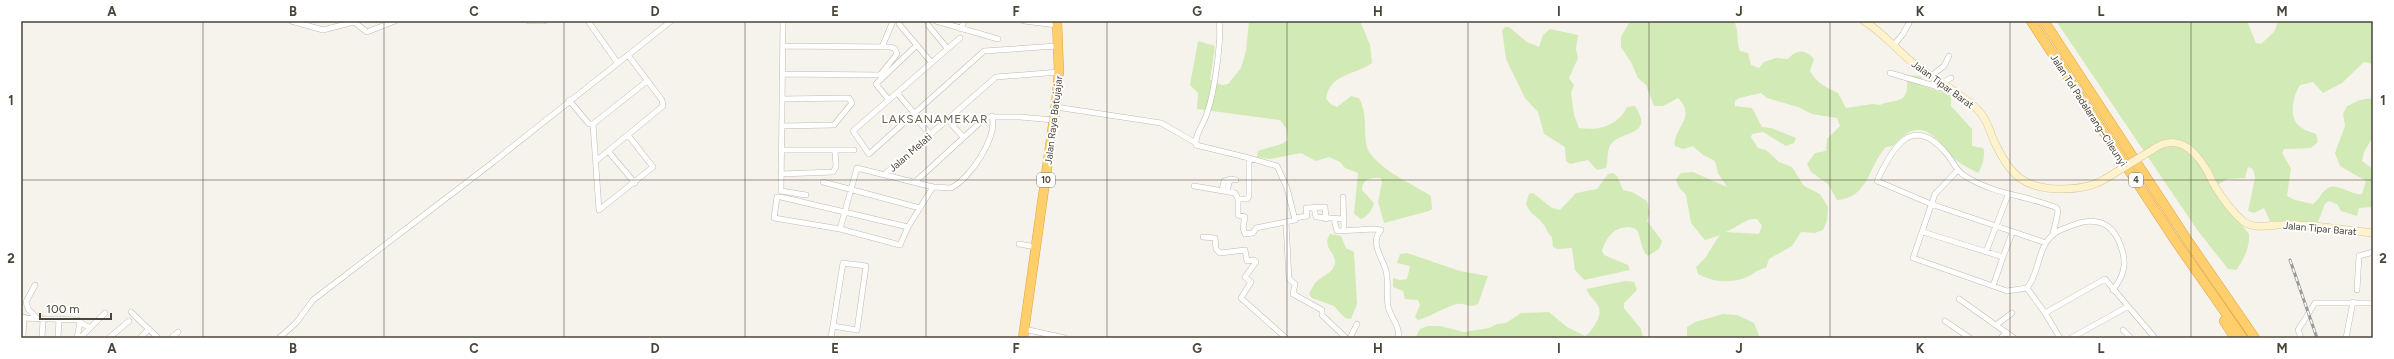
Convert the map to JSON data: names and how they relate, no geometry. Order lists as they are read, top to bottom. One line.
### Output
{"streets":{"highway":["Jalan Tol Padalarang–Cileunyi","Jalan Raya Batujajar","10","4"],"street":["Jalan Tipar Barat","Jalan Melati"]},"crossings":[["Jalan Raya Batujajar","Jalan Melati"]],"districts":["LAKSANAMEKAR"],"scale_bar":"100 m","grid":{"columns":["A","B","C","D","E","F","G","H","I","J","K","L","M"],"rows":["1","2"]}}
